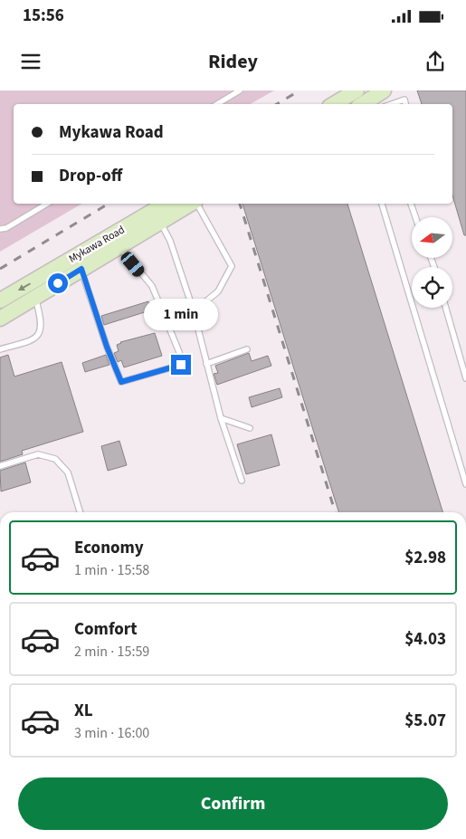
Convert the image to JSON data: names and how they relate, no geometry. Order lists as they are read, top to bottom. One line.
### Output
{"streets":{"main road":["Mykawa Road"]},"north":"left","page":{"status":"15:56","header":"Ridey","banner":["Mykawa Road","Drop-off"],"bubble":"1 min","list":[{"name":"Economy","note":"1 min · 15:58","value":"$2.98"},{"name":"Comfort","note":"2 min · 15:59","value":"$4.03"},{"name":"XL","note":"3 min · 16:00","value":"$5.07"}],"buttons":"Confirm"}}
